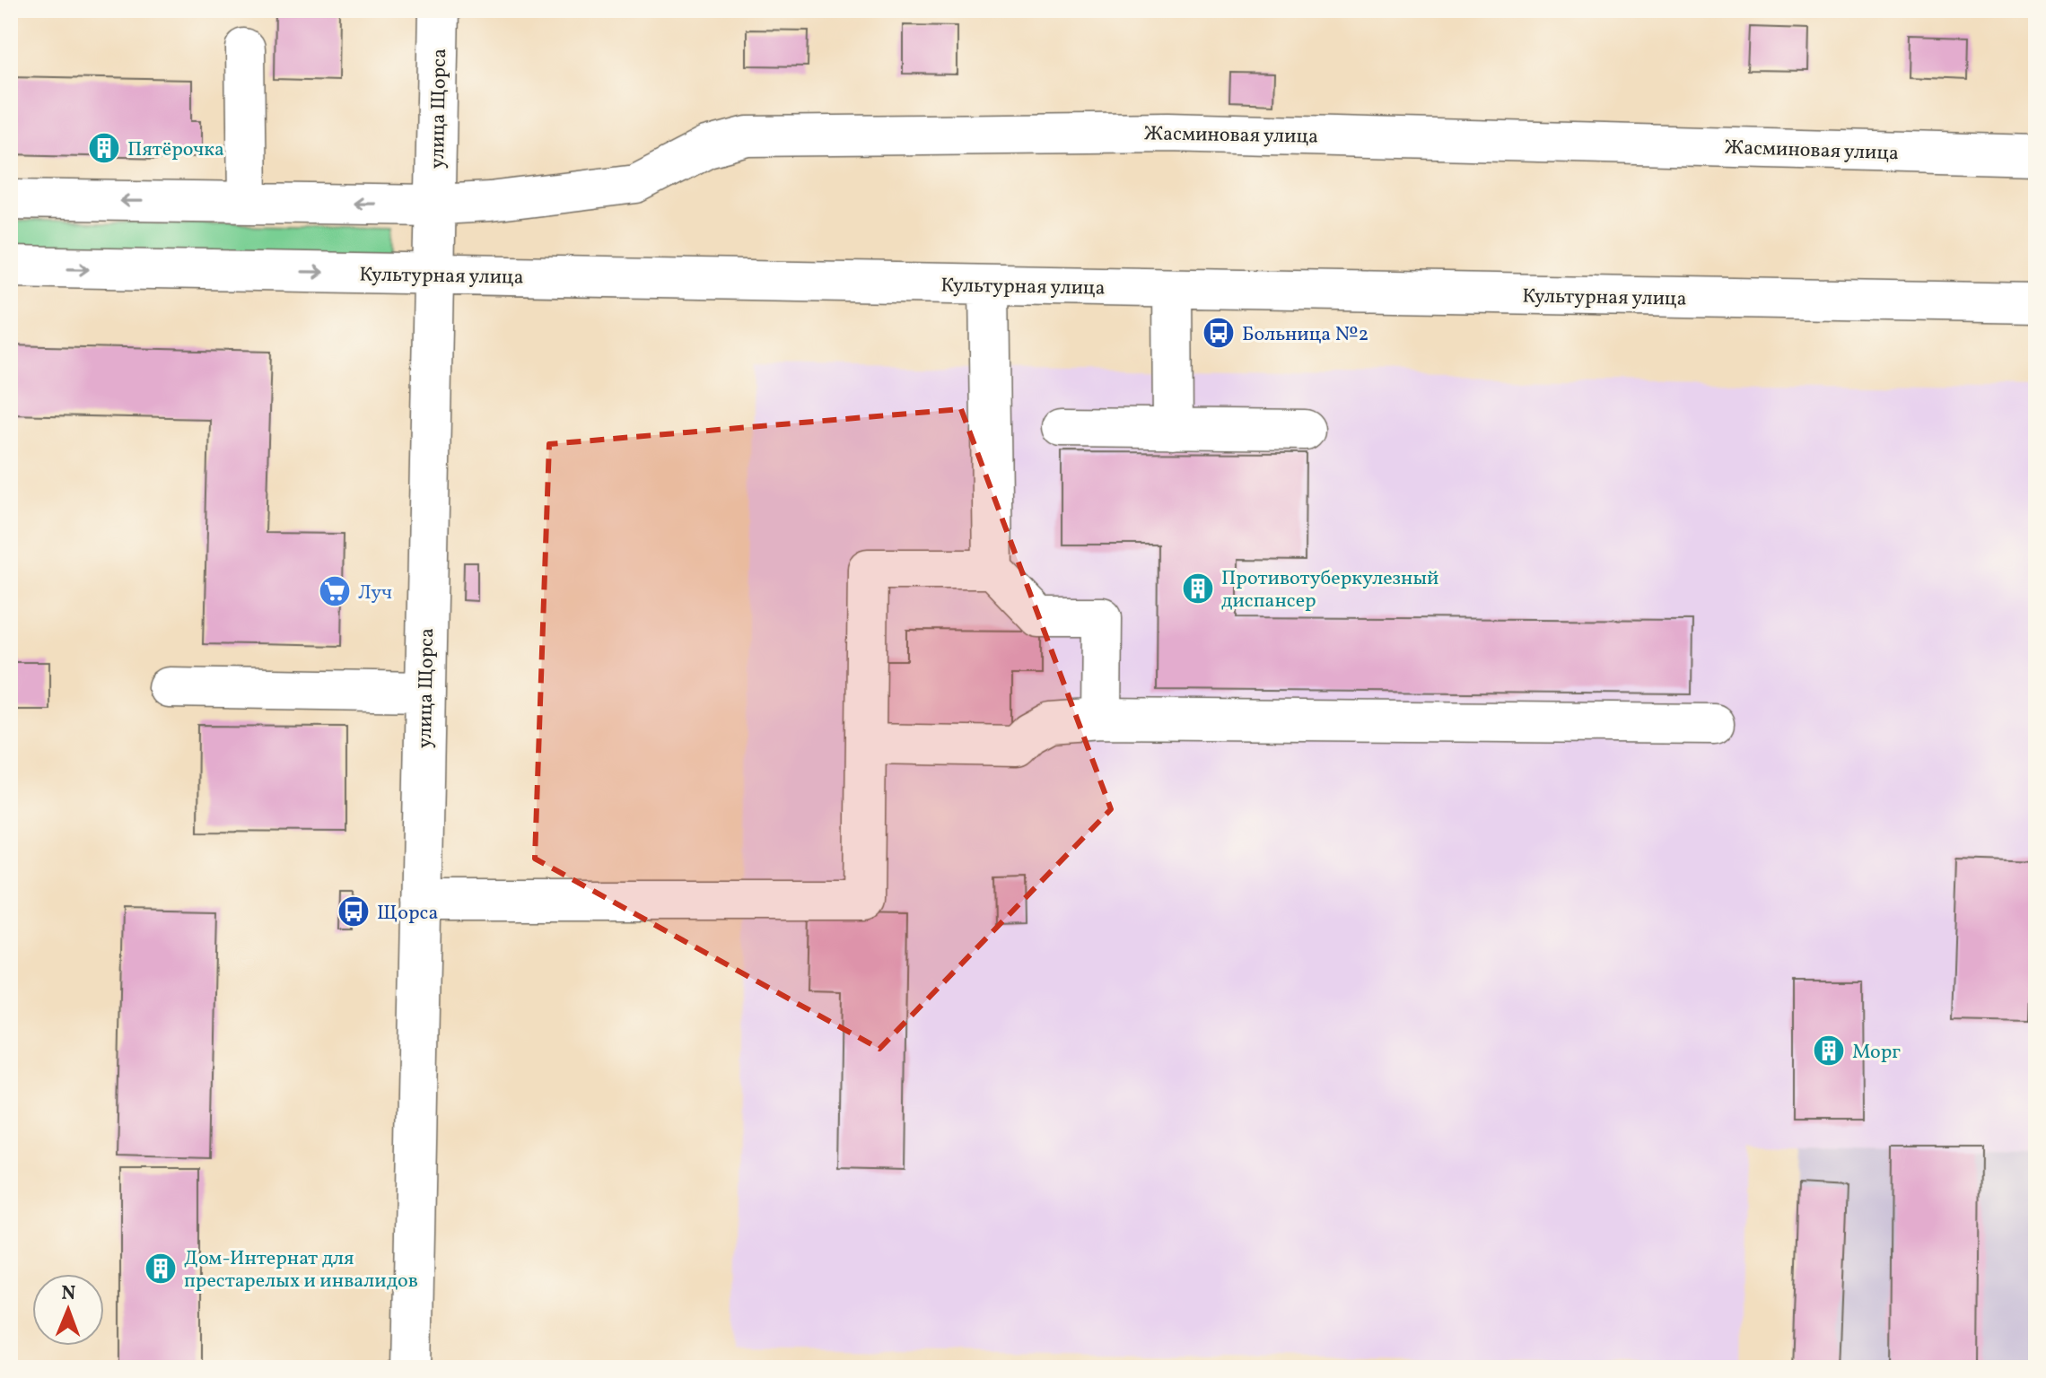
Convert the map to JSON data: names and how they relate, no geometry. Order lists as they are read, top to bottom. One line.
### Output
{"streets":{"street":["улица Щорса","Жасминовая улица","Культурная улица"]},"crossings":[["улица Щорса","Жасминовая улица"],["улица Щорса","Культурная улица"]],"places":{"building":["Пятёрочка","Противотуберкулезный диспансер","Морг","Дом-Интернат для престарелых и инвалидов"],"bus stop":["Больница №2","Щорса"],"supermarket":["Луч"]},"north":"top"}
